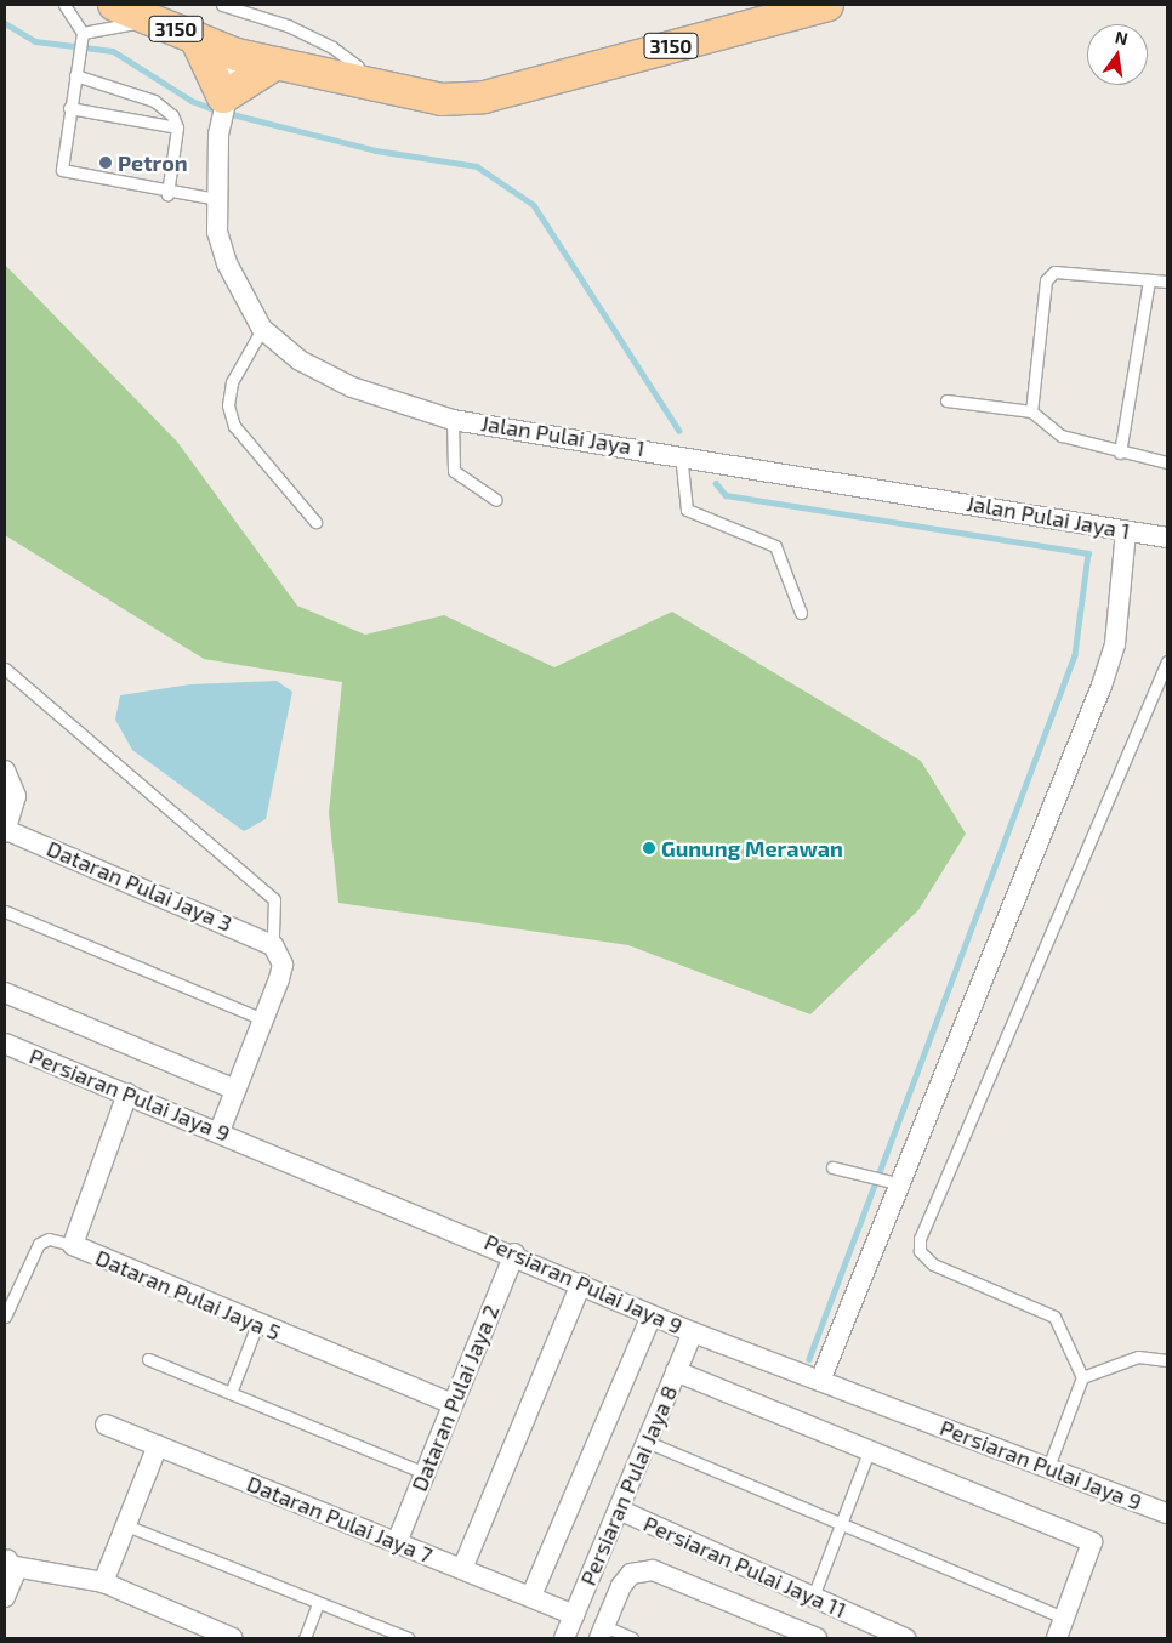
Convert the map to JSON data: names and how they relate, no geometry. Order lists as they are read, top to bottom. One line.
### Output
{"streets":{"main road":["3150"],"street":["Jalan Pulai Jaya 1","Dataran Pulai Jaya 3","Persiaran Pulai Jaya 9","Dataran Pulai Jaya 5","Dataran Pulai Jaya 2","Persiaran Pulai Jaya 8","Dataran Pulai Jaya 7","Persiaran Pulai Jaya 11"]},"crossings":[["3150","Jalan Pulai Jaya 1"],["Persiaran Pulai Jaya 9","Dataran Pulai Jaya 5"],["Persiaran Pulai Jaya 9","Dataran Pulai Jaya 2"],["Persiaran Pulai Jaya 9","Persiaran Pulai Jaya 8"],["Dataran Pulai Jaya 5","Dataran Pulai Jaya 2"],["Dataran Pulai Jaya 2","Dataran Pulai Jaya 7"],["Persiaran Pulai Jaya 8","Dataran Pulai Jaya 7"],["Persiaran Pulai Jaya 8","Persiaran Pulai Jaya 11"]],"places":["Petron","Gunung Merawan"],"north":"top"}
